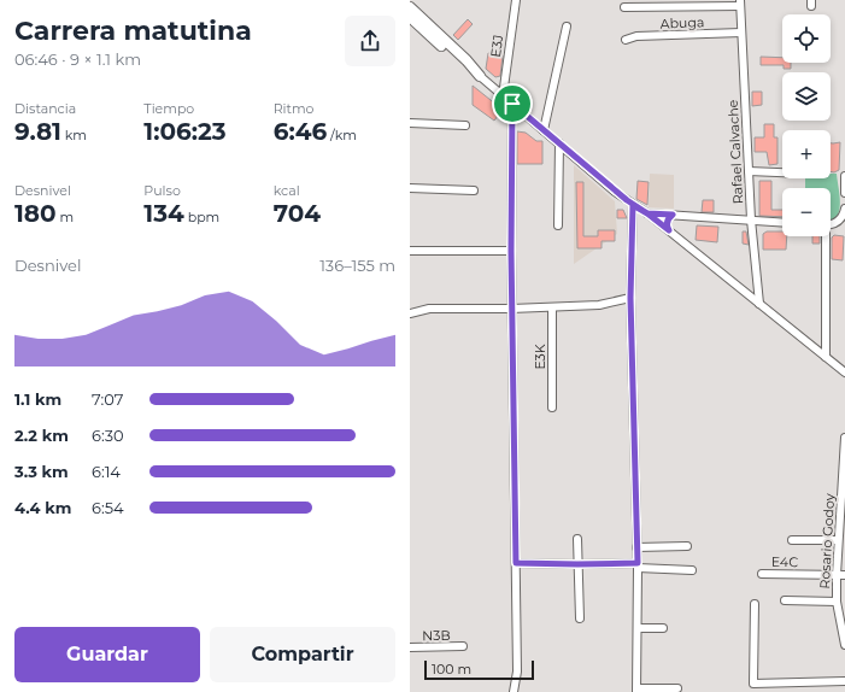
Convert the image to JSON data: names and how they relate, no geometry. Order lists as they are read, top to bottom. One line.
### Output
{"streets":{"street":["Abuga","E3J","Rafael Calvache","E3K","Rosario Godoy","E4C","N3B"]},"crossings":[["Abuga","Rafael Calvache"],["Rosario Godoy","E4C"]],"scale_bar":"100 m","page":{"heading":["Carrera matutina","06:46 · 9 × 1.1 km"],"map_buttons":["+","−"],"stats":[["Distancia","9.81 km"],["Tiempo","1:06:23"],["Ritmo","6:46 /km"],["Desnivel","180 m"],["Pulso","134 bpm"],["kcal","704"]],"chart":["Desnivel","136–155 m"],"list":[{"name":"1.1 km","note":"7:07"},{"name":"2.2 km","note":"6:30"},{"name":"3.3 km","note":"6:14"},{"name":"4.4 km","note":"6:54"}],"buttons":["Guardar","Compartir"],"scale":"100 m"}}
